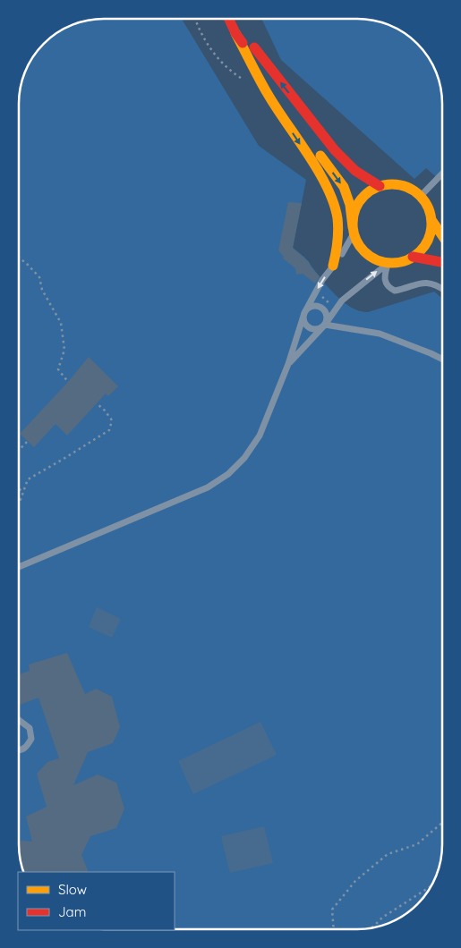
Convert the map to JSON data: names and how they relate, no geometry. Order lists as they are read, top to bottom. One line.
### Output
{"legend":["Slow","Jam"]}
